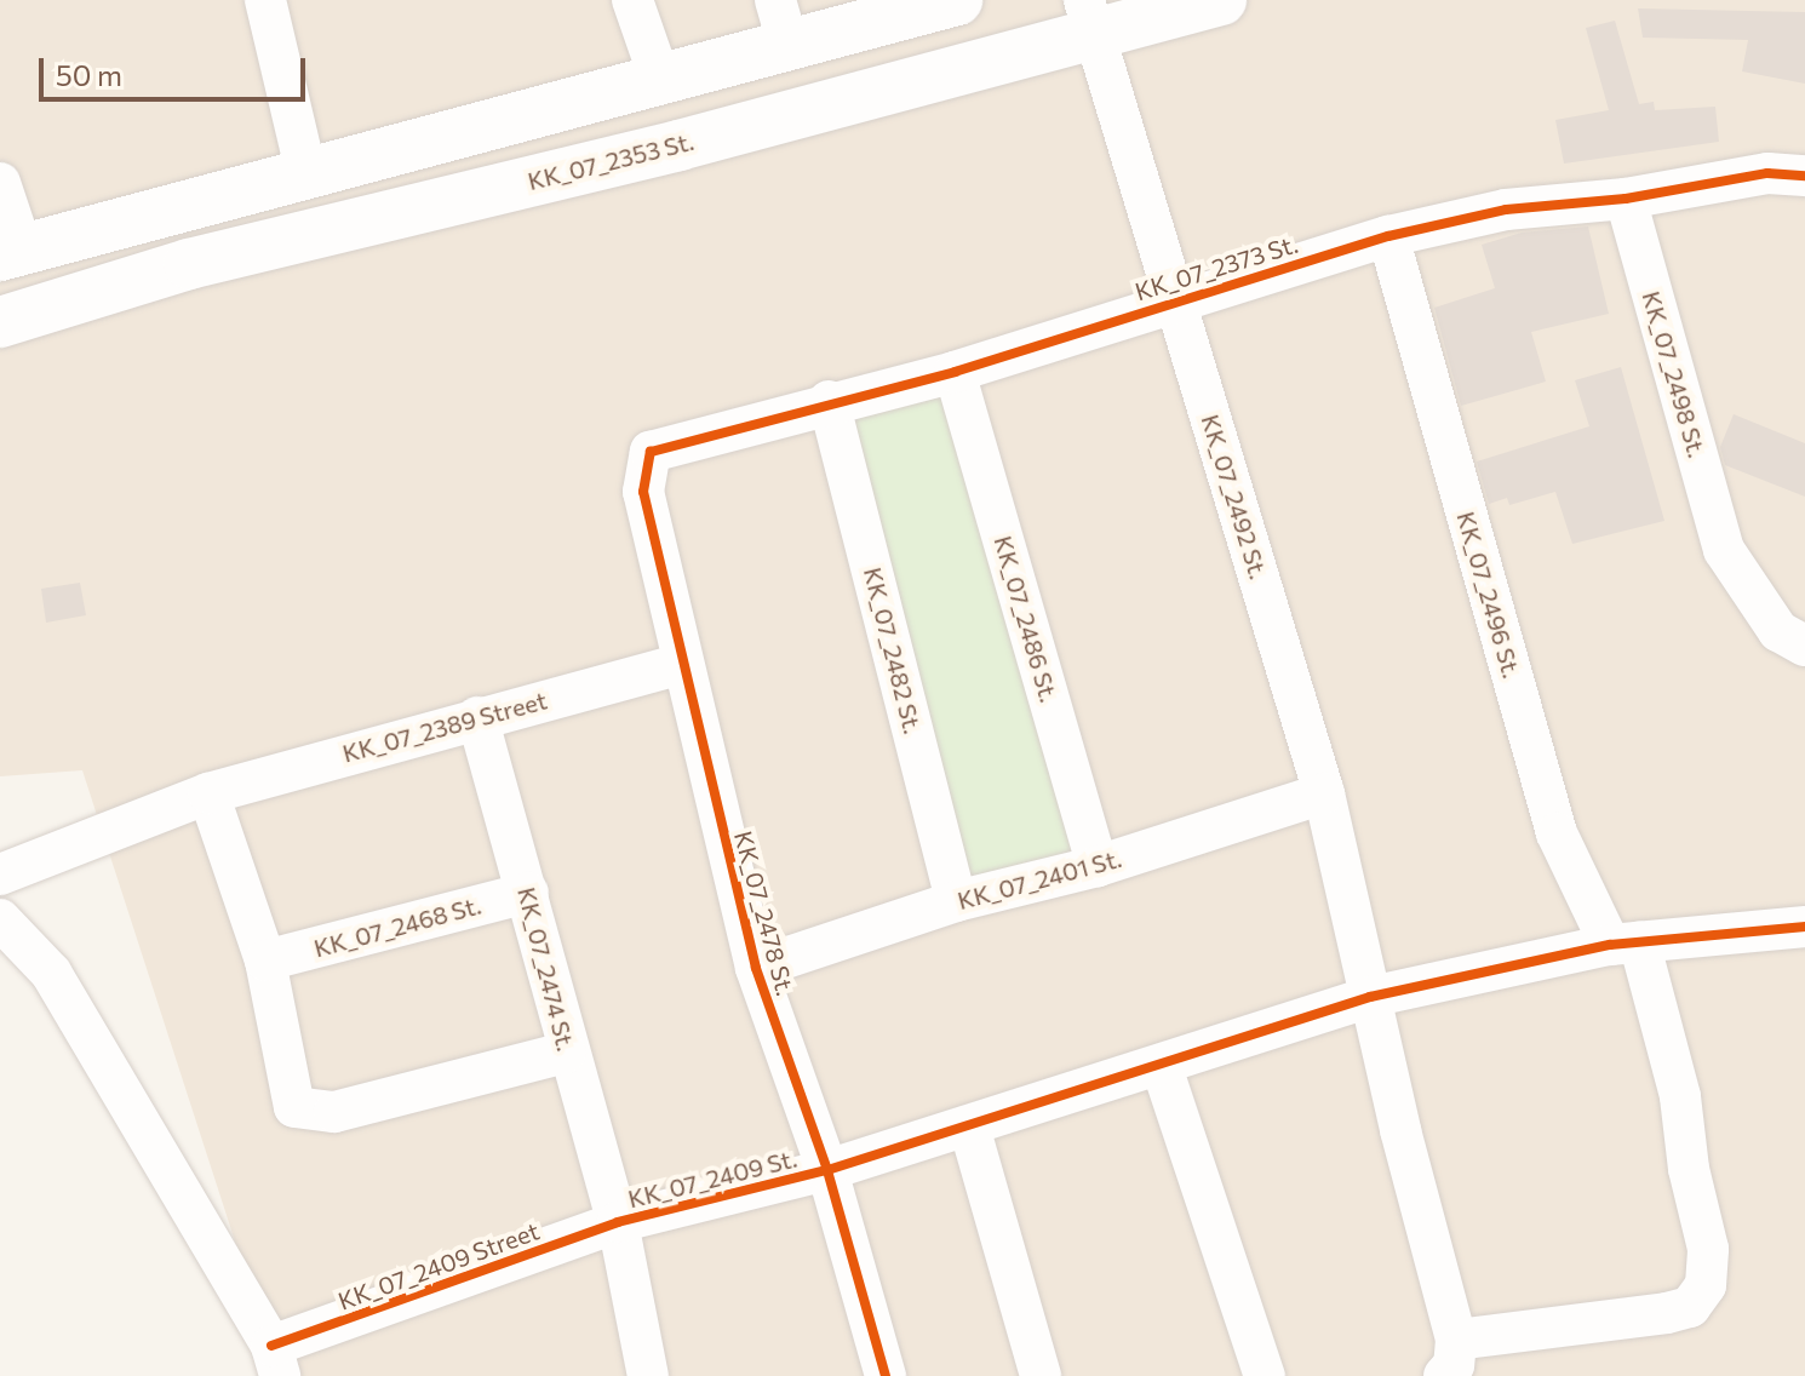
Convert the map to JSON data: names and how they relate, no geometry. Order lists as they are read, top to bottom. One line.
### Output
{"streets":{"street":["KK_07_2353 St.","KK_07_2373 St.","KK_07_2498 St.","KK_07_2492 St.","KK_07_2496 St.","KK_07_2486 St.","KK_07_2482 St.","KK_07_2389 Street","KK_07_2401 St.","KK_07_2478 St.","KK_07_2468 St.","KK_07_2474 St.","KK_07_2409 St.","KK_07_2409 Street"]},"crossings":[["KK_07_2353 St.","KK_07_2492 St."],["KK_07_2373 St.","KK_07_2498 St."],["KK_07_2373 St.","KK_07_2492 St."],["KK_07_2373 St.","KK_07_2496 St."],["KK_07_2373 St.","KK_07_2486 St."],["KK_07_2373 St.","KK_07_2482 St."],["KK_07_2373 St.","KK_07_2478 St."],["KK_07_2492 St.","KK_07_2496 St."],["KK_07_2492 St.","KK_07_2401 St."],["KK_07_2492 St.","KK_07_2409 St."],["KK_07_2496 St.","KK_07_2409 St."],["KK_07_2486 St.","KK_07_2401 St."],["KK_07_2482 St.","KK_07_2401 St."],["KK_07_2389 Street","KK_07_2478 St."],["KK_07_2389 Street","KK_07_2474 St."],["KK_07_2401 St.","KK_07_2478 St."],["KK_07_2478 St.","KK_07_2409 St."],["KK_07_2468 St.","KK_07_2474 St."],["KK_07_2474 St.","KK_07_2409 St."],["KK_07_2474 St.","KK_07_2409 Street"],["KK_07_2409 St.","KK_07_2409 Street"]],"scale_bar":"50 m"}
